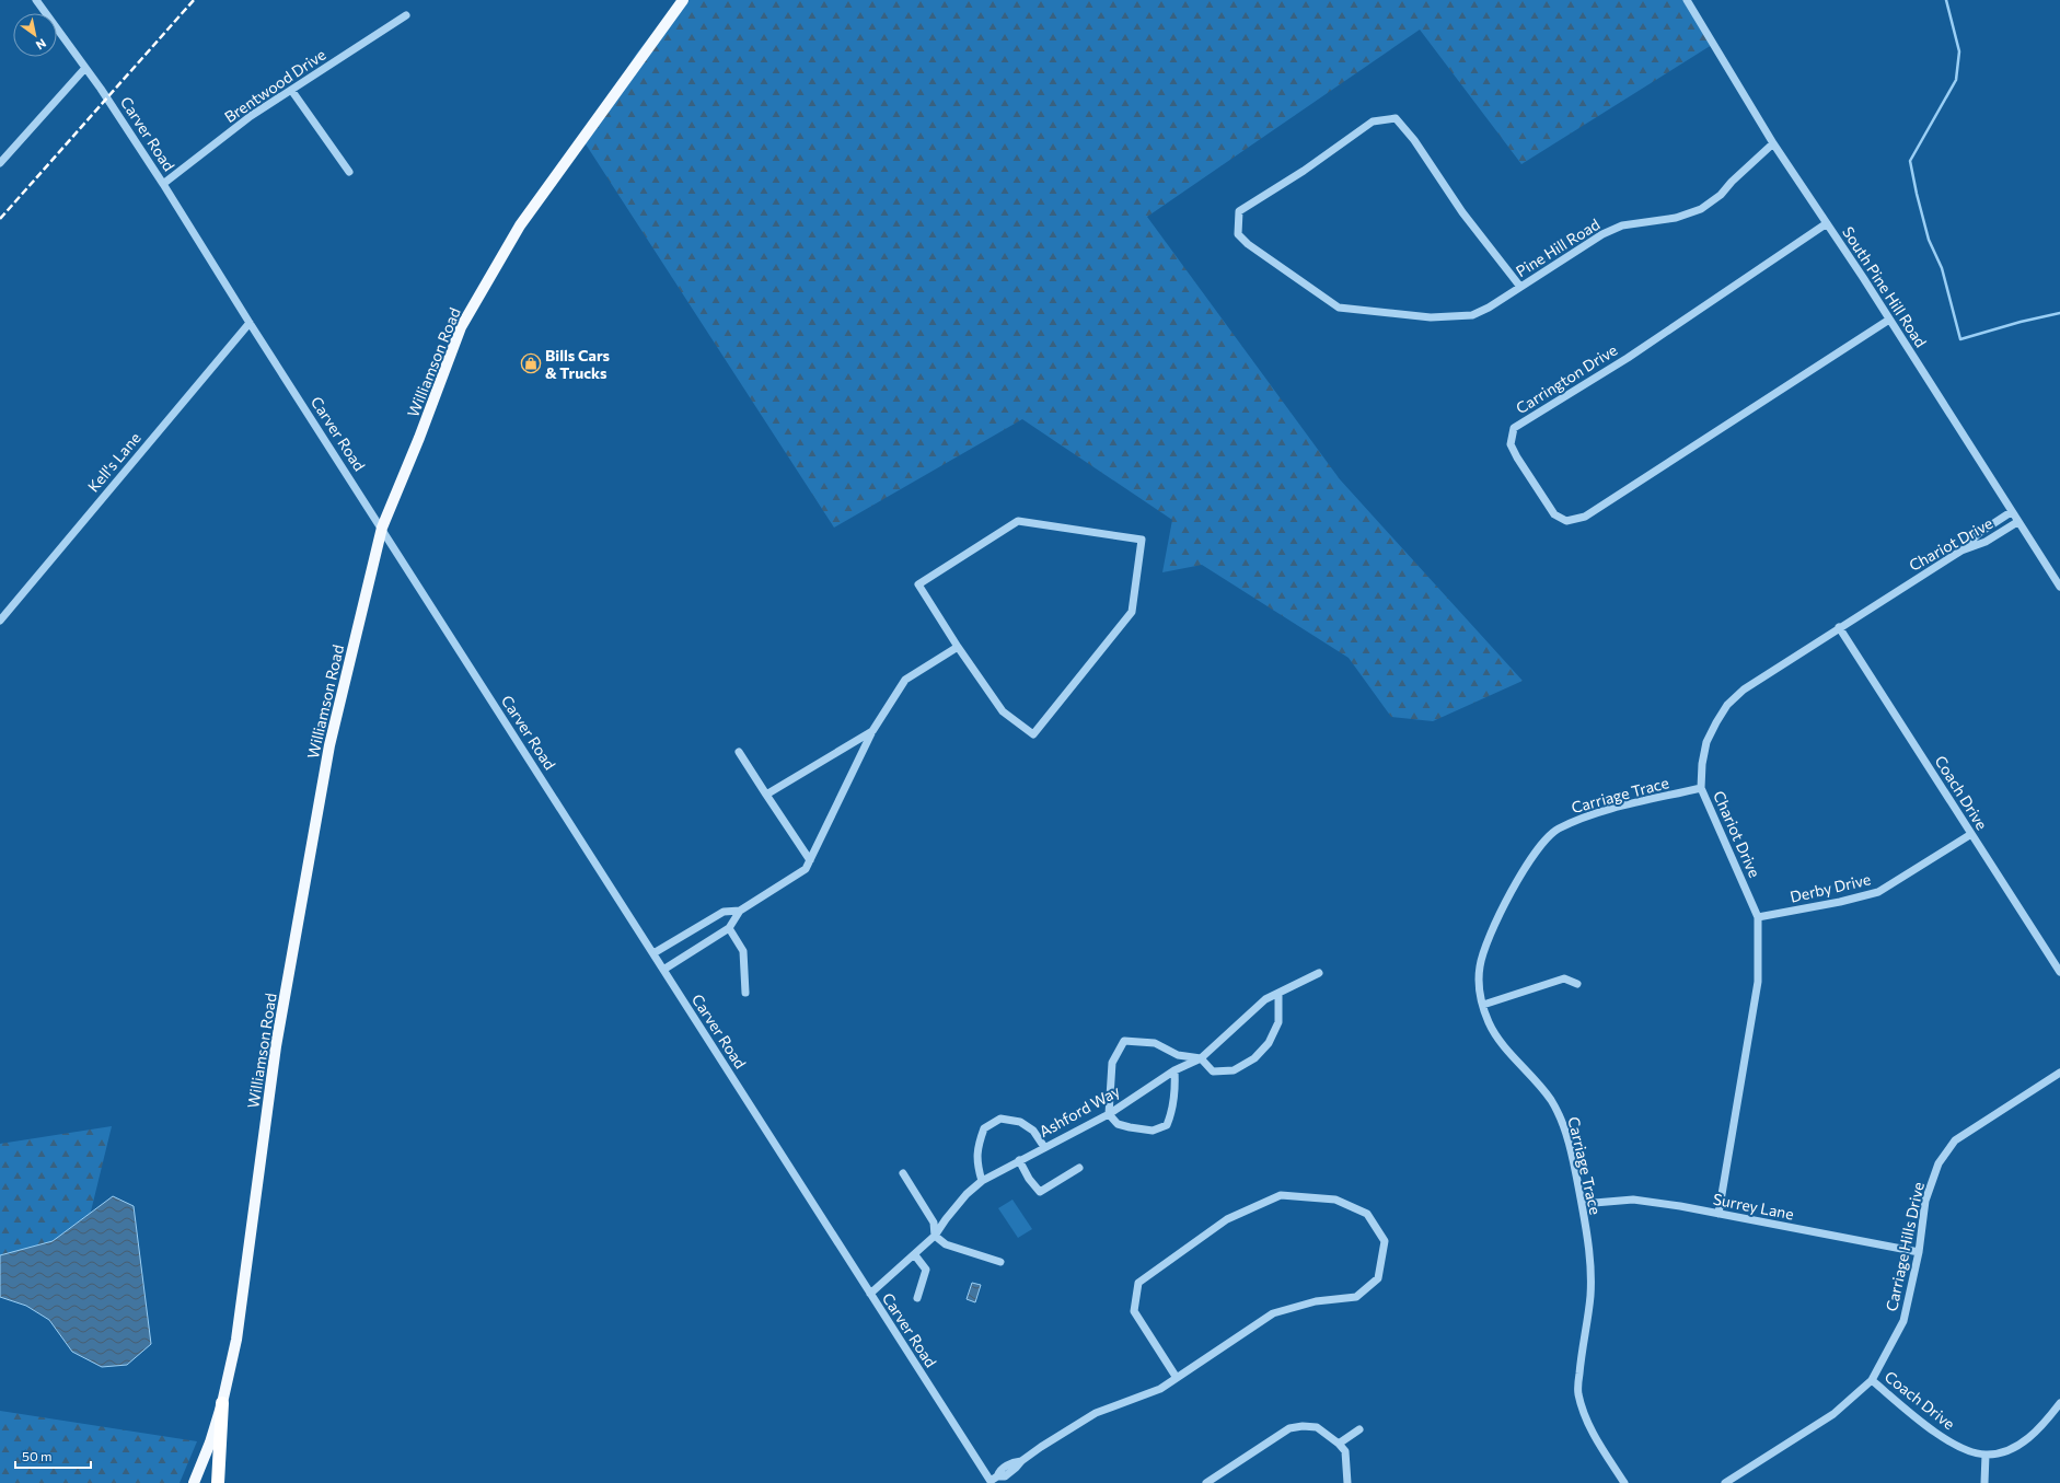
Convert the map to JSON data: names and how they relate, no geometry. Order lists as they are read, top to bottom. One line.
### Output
{"streets":{"main road":["Williamson Road"],"street":["Brentwood Drive","Carver Road","Pine Hill Road","South Pine Hill Road","Carrington Drive","Kell's Lane","Chariot Drive","Coach Drive","Carriage Trace","Derby Drive","Ashford Way","Surrey Lane","Carriage Hills Drive"]},"crossings":[["Brentwood Drive","Carver Road"],["Carver Road","Williamson Road"],["Carver Road","Kell's Lane"],["Carver Road","Ashford Way"],["Pine Hill Road","South Pine Hill Road"],["South Pine Hill Road","Carrington Drive"],["South Pine Hill Road","Chariot Drive"],["Chariot Drive","Coach Drive"],["Chariot Drive","Carriage Trace"],["Chariot Drive","Derby Drive"],["Chariot Drive","Surrey Lane"],["Coach Drive","Derby Drive"],["Coach Drive","Carriage Hills Drive"],["Carriage Trace","Surrey Lane"],["Surrey Lane","Carriage Hills Drive"]],"places":{"shop":["Bills Cars & Trucks"]},"scale_bar":"50 m","north":"bottom right"}
